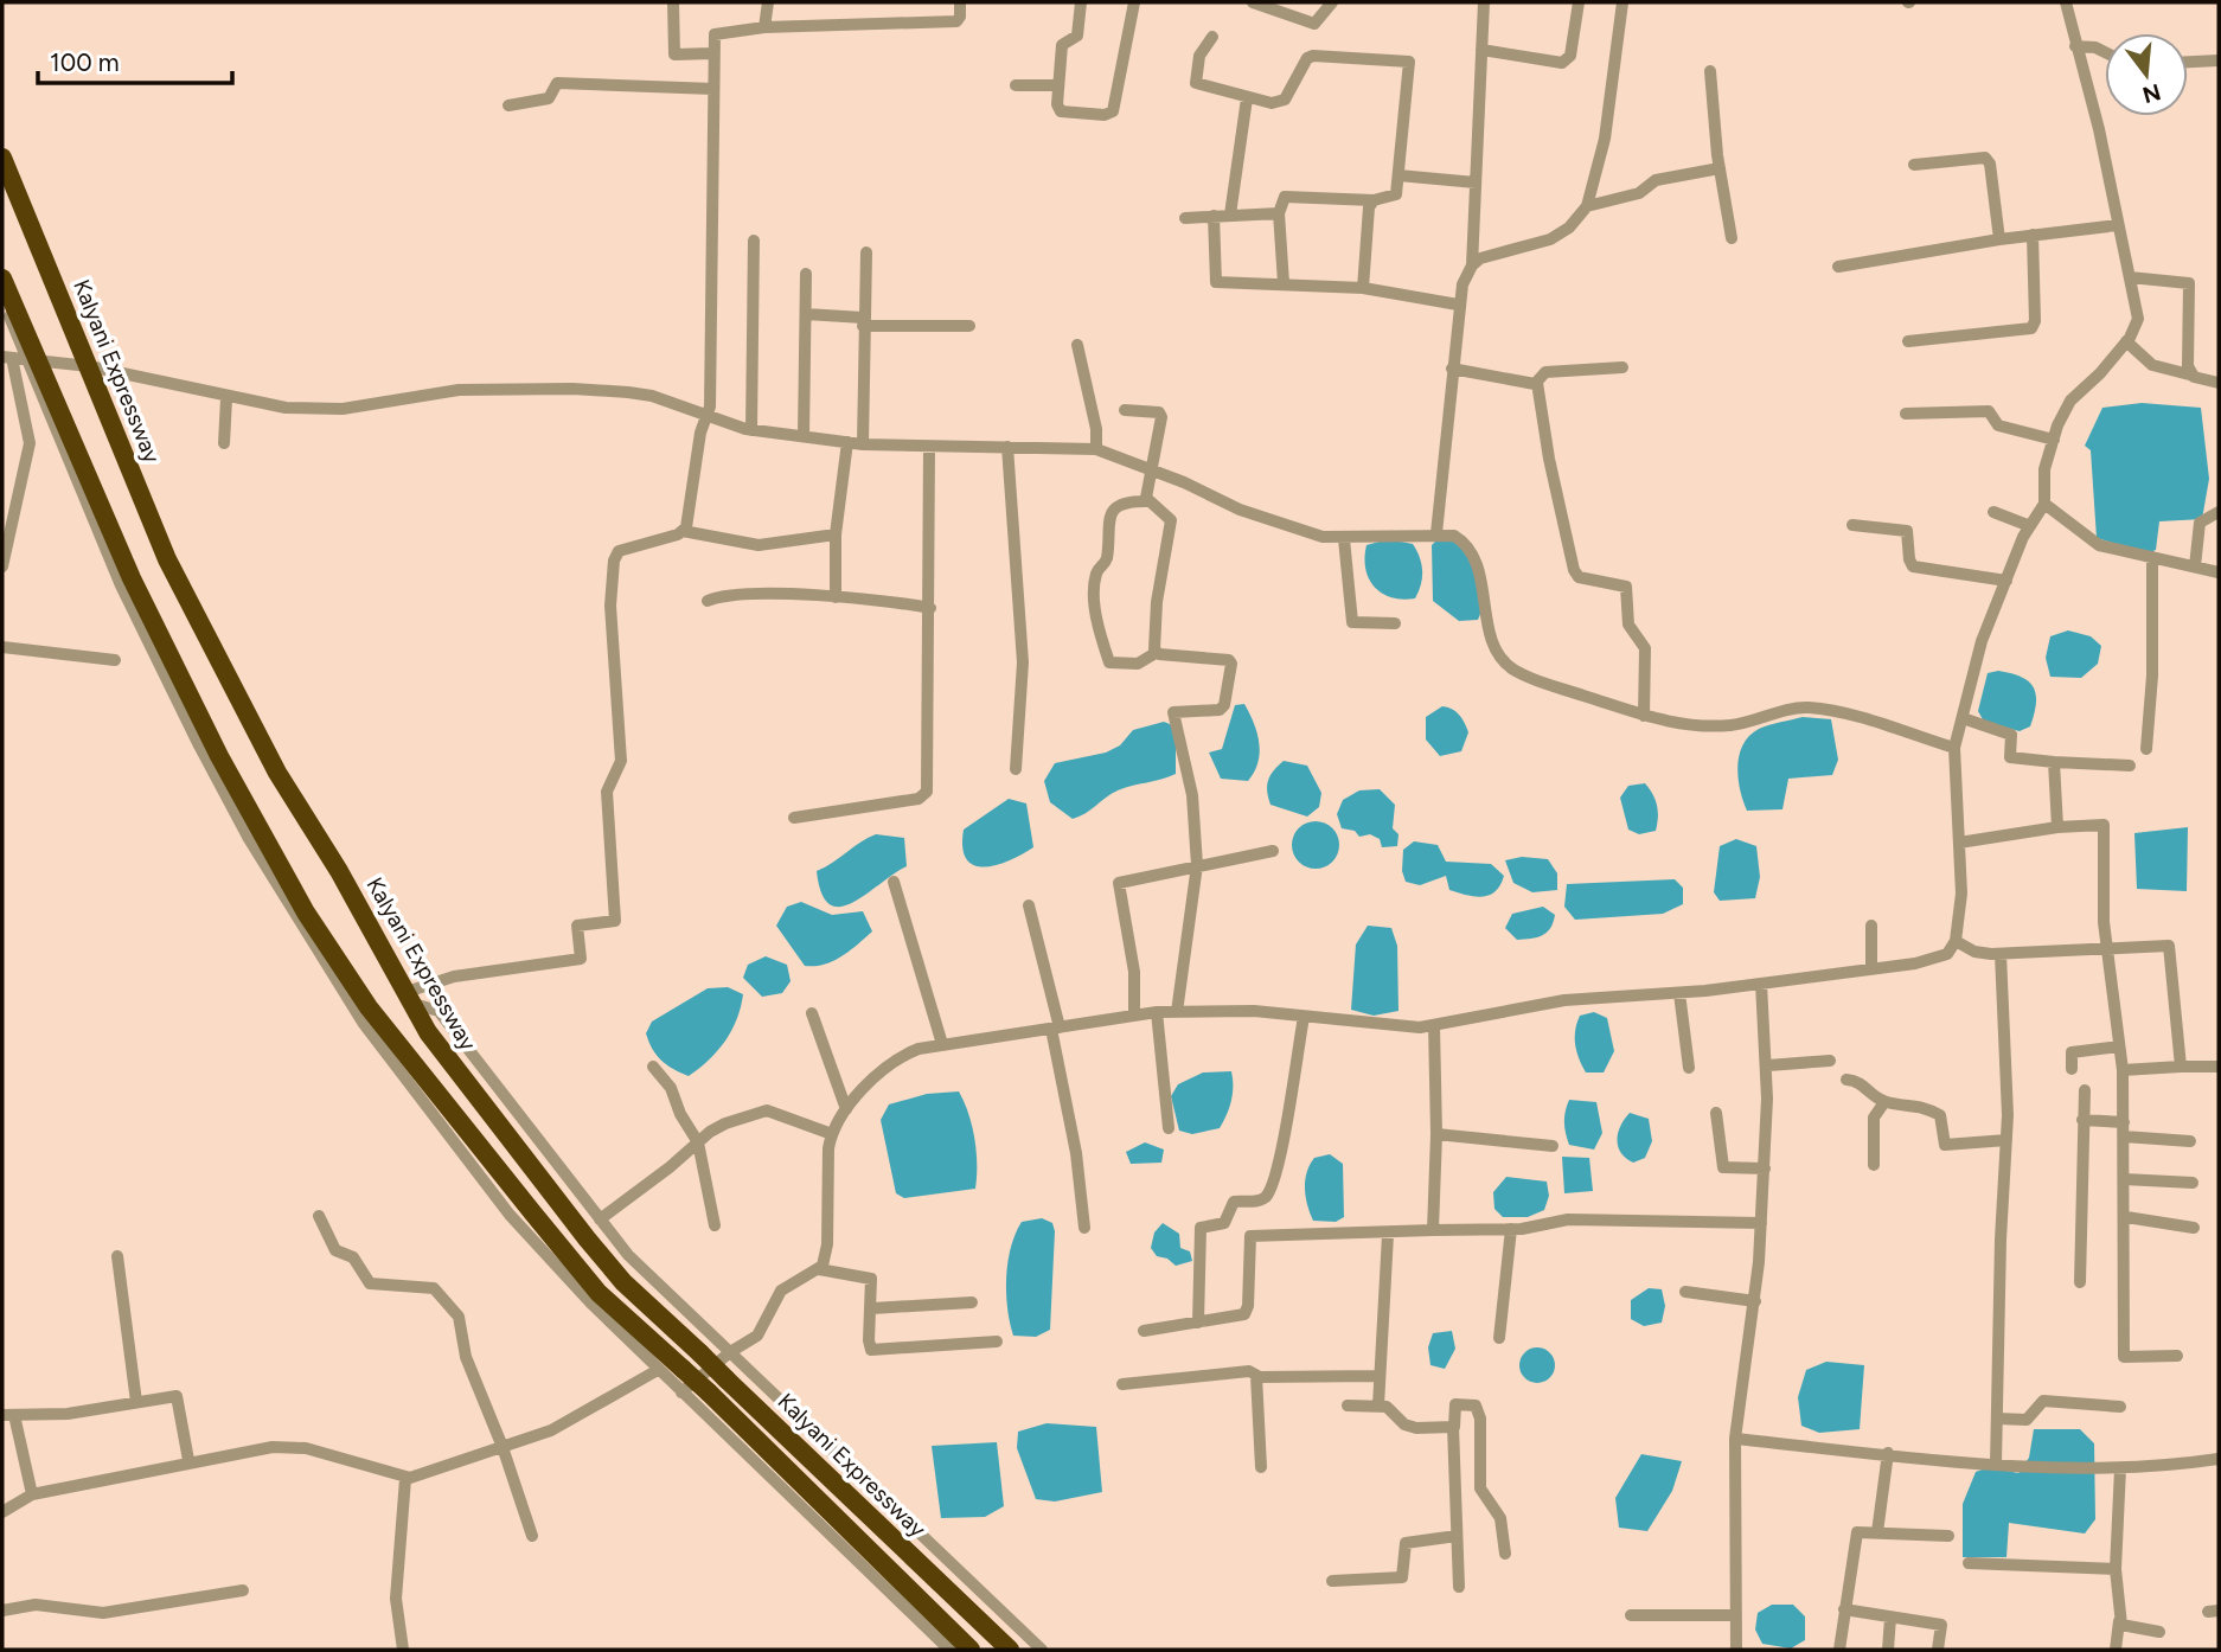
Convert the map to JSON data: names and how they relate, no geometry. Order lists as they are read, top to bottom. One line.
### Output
{"streets":{"highway":["Kalyani Expressway"]},"scale_bar":"100 m","north":"bottom"}
